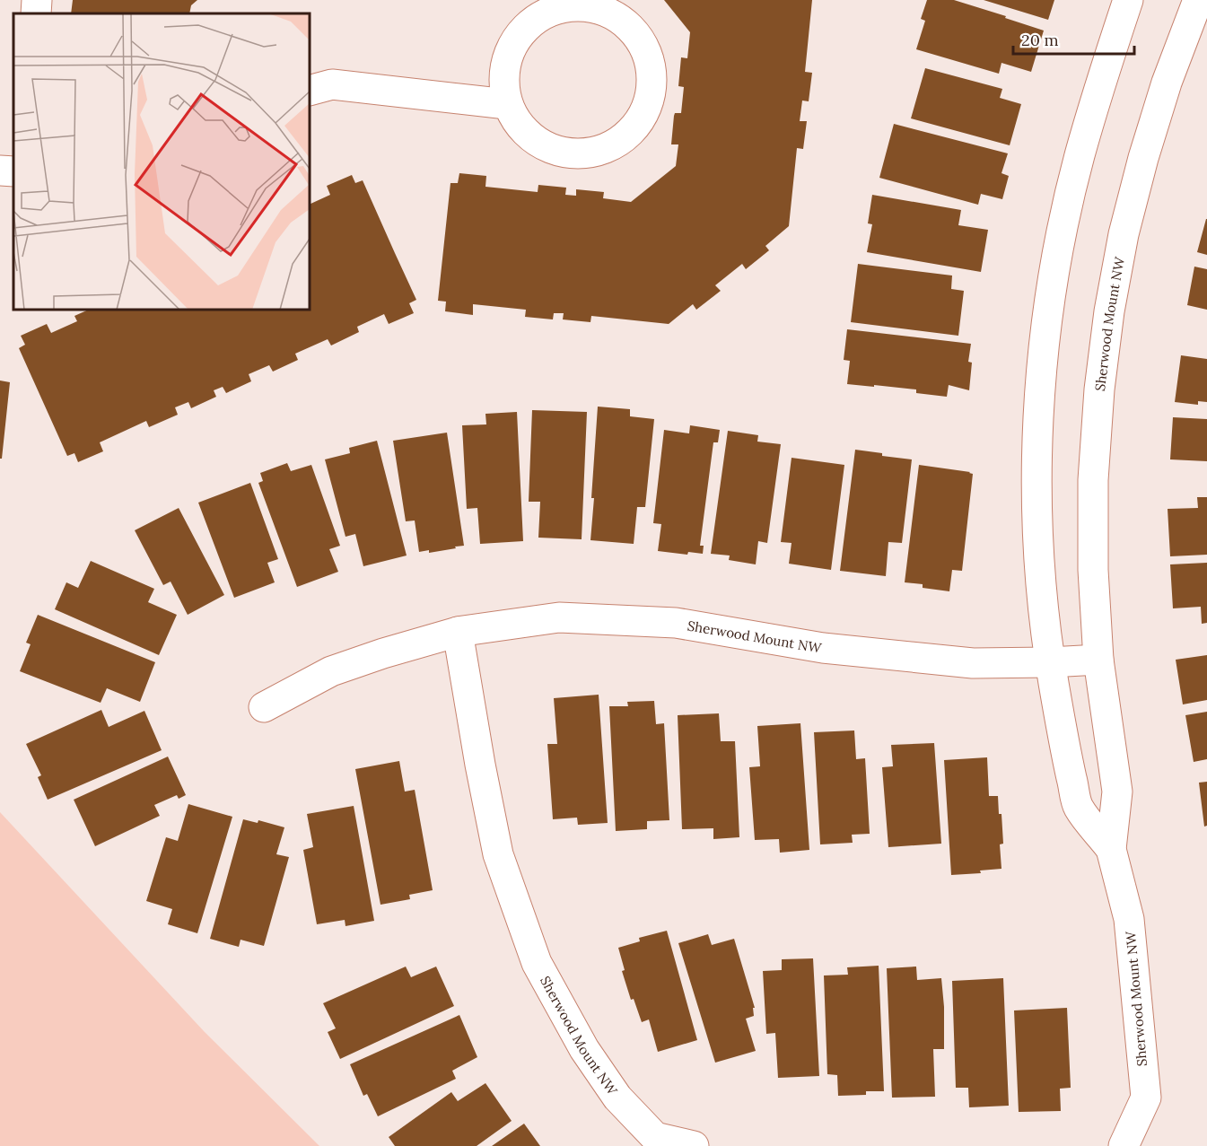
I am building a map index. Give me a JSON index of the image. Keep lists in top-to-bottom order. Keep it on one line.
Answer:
{"streets":{"street":["Sherwood Mount NW"]},"scale_bar":"20 m"}
